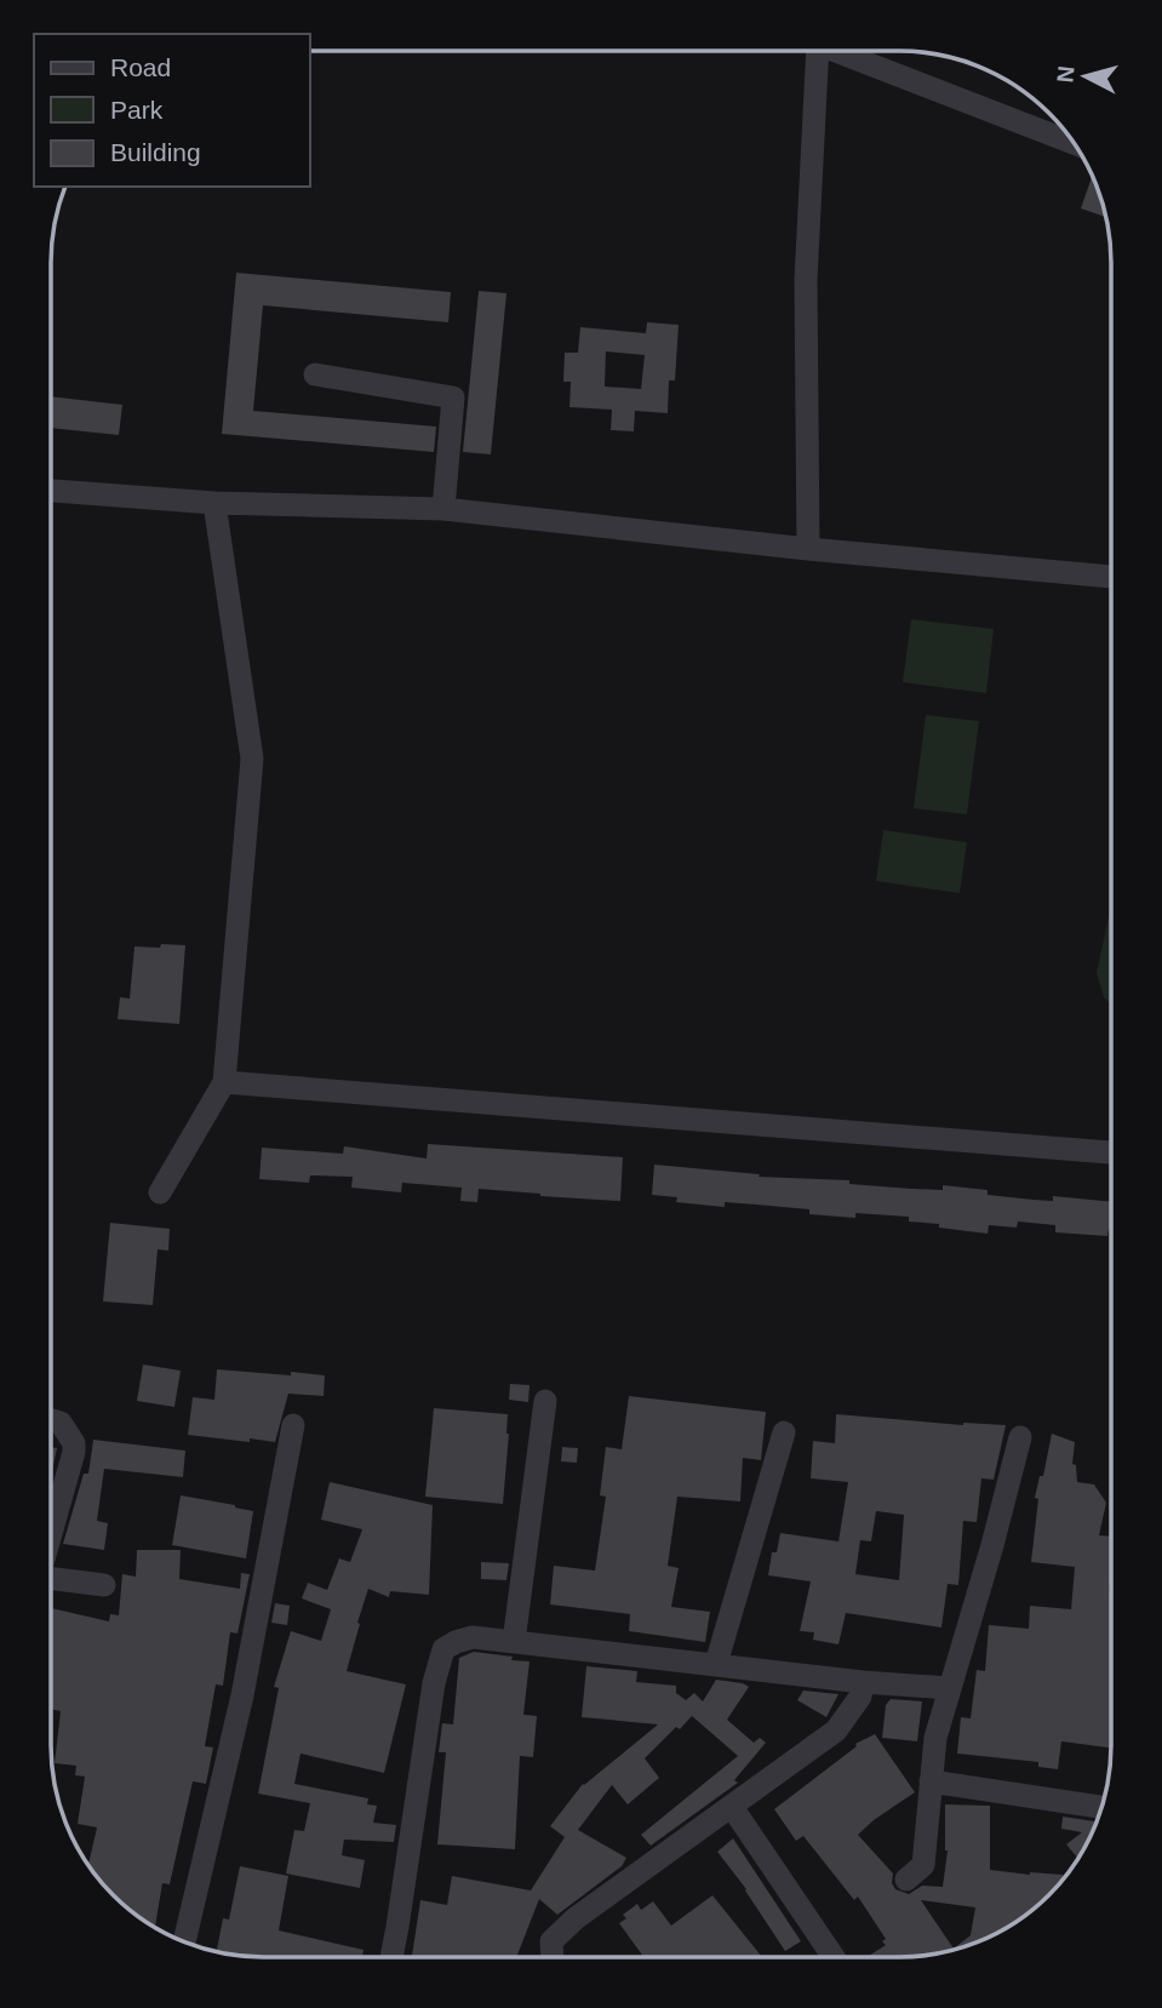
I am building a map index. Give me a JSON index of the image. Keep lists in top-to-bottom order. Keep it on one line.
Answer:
{"legend":["Road","Park","Building"],"north":"left"}
